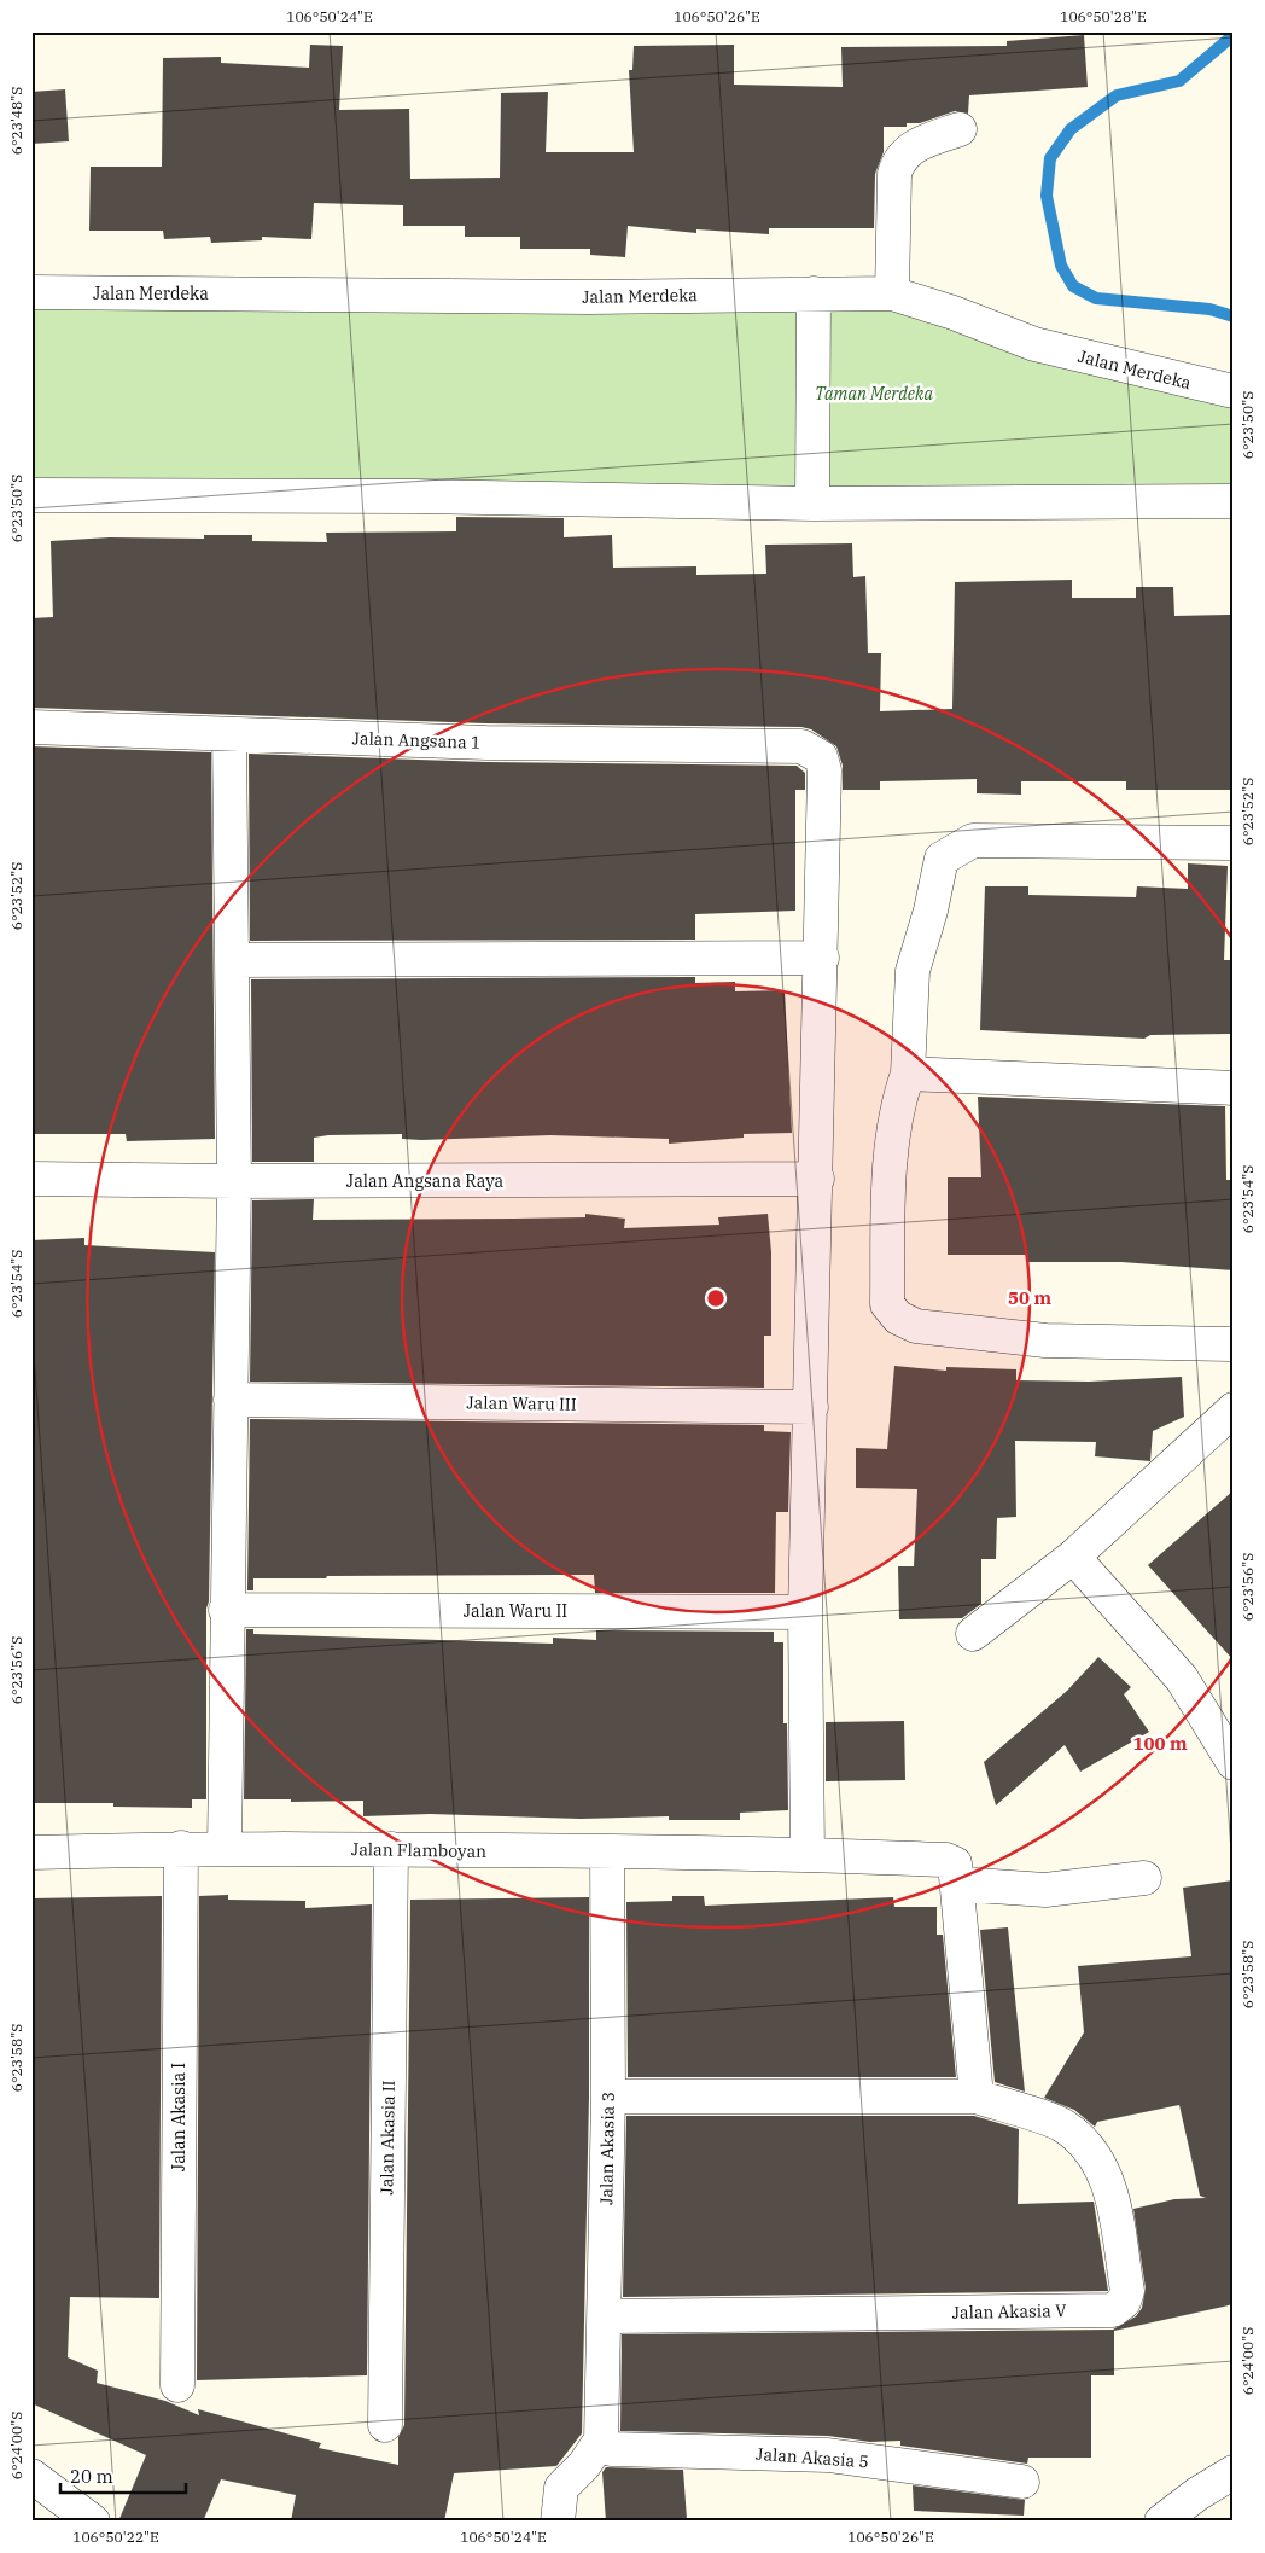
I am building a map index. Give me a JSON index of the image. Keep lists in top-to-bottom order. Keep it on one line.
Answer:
{"streets":{"street":["Jalan Merdeka","Jalan Angsana 1","Jalan Angsana Raya","Jalan Waru III","Jalan Waru II","Jalan Flamboyan","Jalan Akasia I","Jalan Akasia II","Jalan Akasia 3","Jalan Akasia V","Jalan Akasia 5"]},"crossings":[["Jalan Flamboyan","Jalan Akasia I"],["Jalan Flamboyan","Jalan Akasia II"],["Jalan Flamboyan","Jalan Akasia 3"],["Jalan Akasia 3","Jalan Akasia V"],["Jalan Akasia 3","Jalan Akasia 5"]],"parks":["Taman Merdeka"],"scale_bar":"20 m","coordinates":["106°50'24\"E","106°50'26\"E","106°50'28\"E","6°23'48\"S","6°23'50\"S","6°23'52\"S","6°23'54\"S","6°23'56\"S","6°23'58\"S","6°24'00\"S","106°50'22\"E"],"rings":["50 m","100 m"]}
